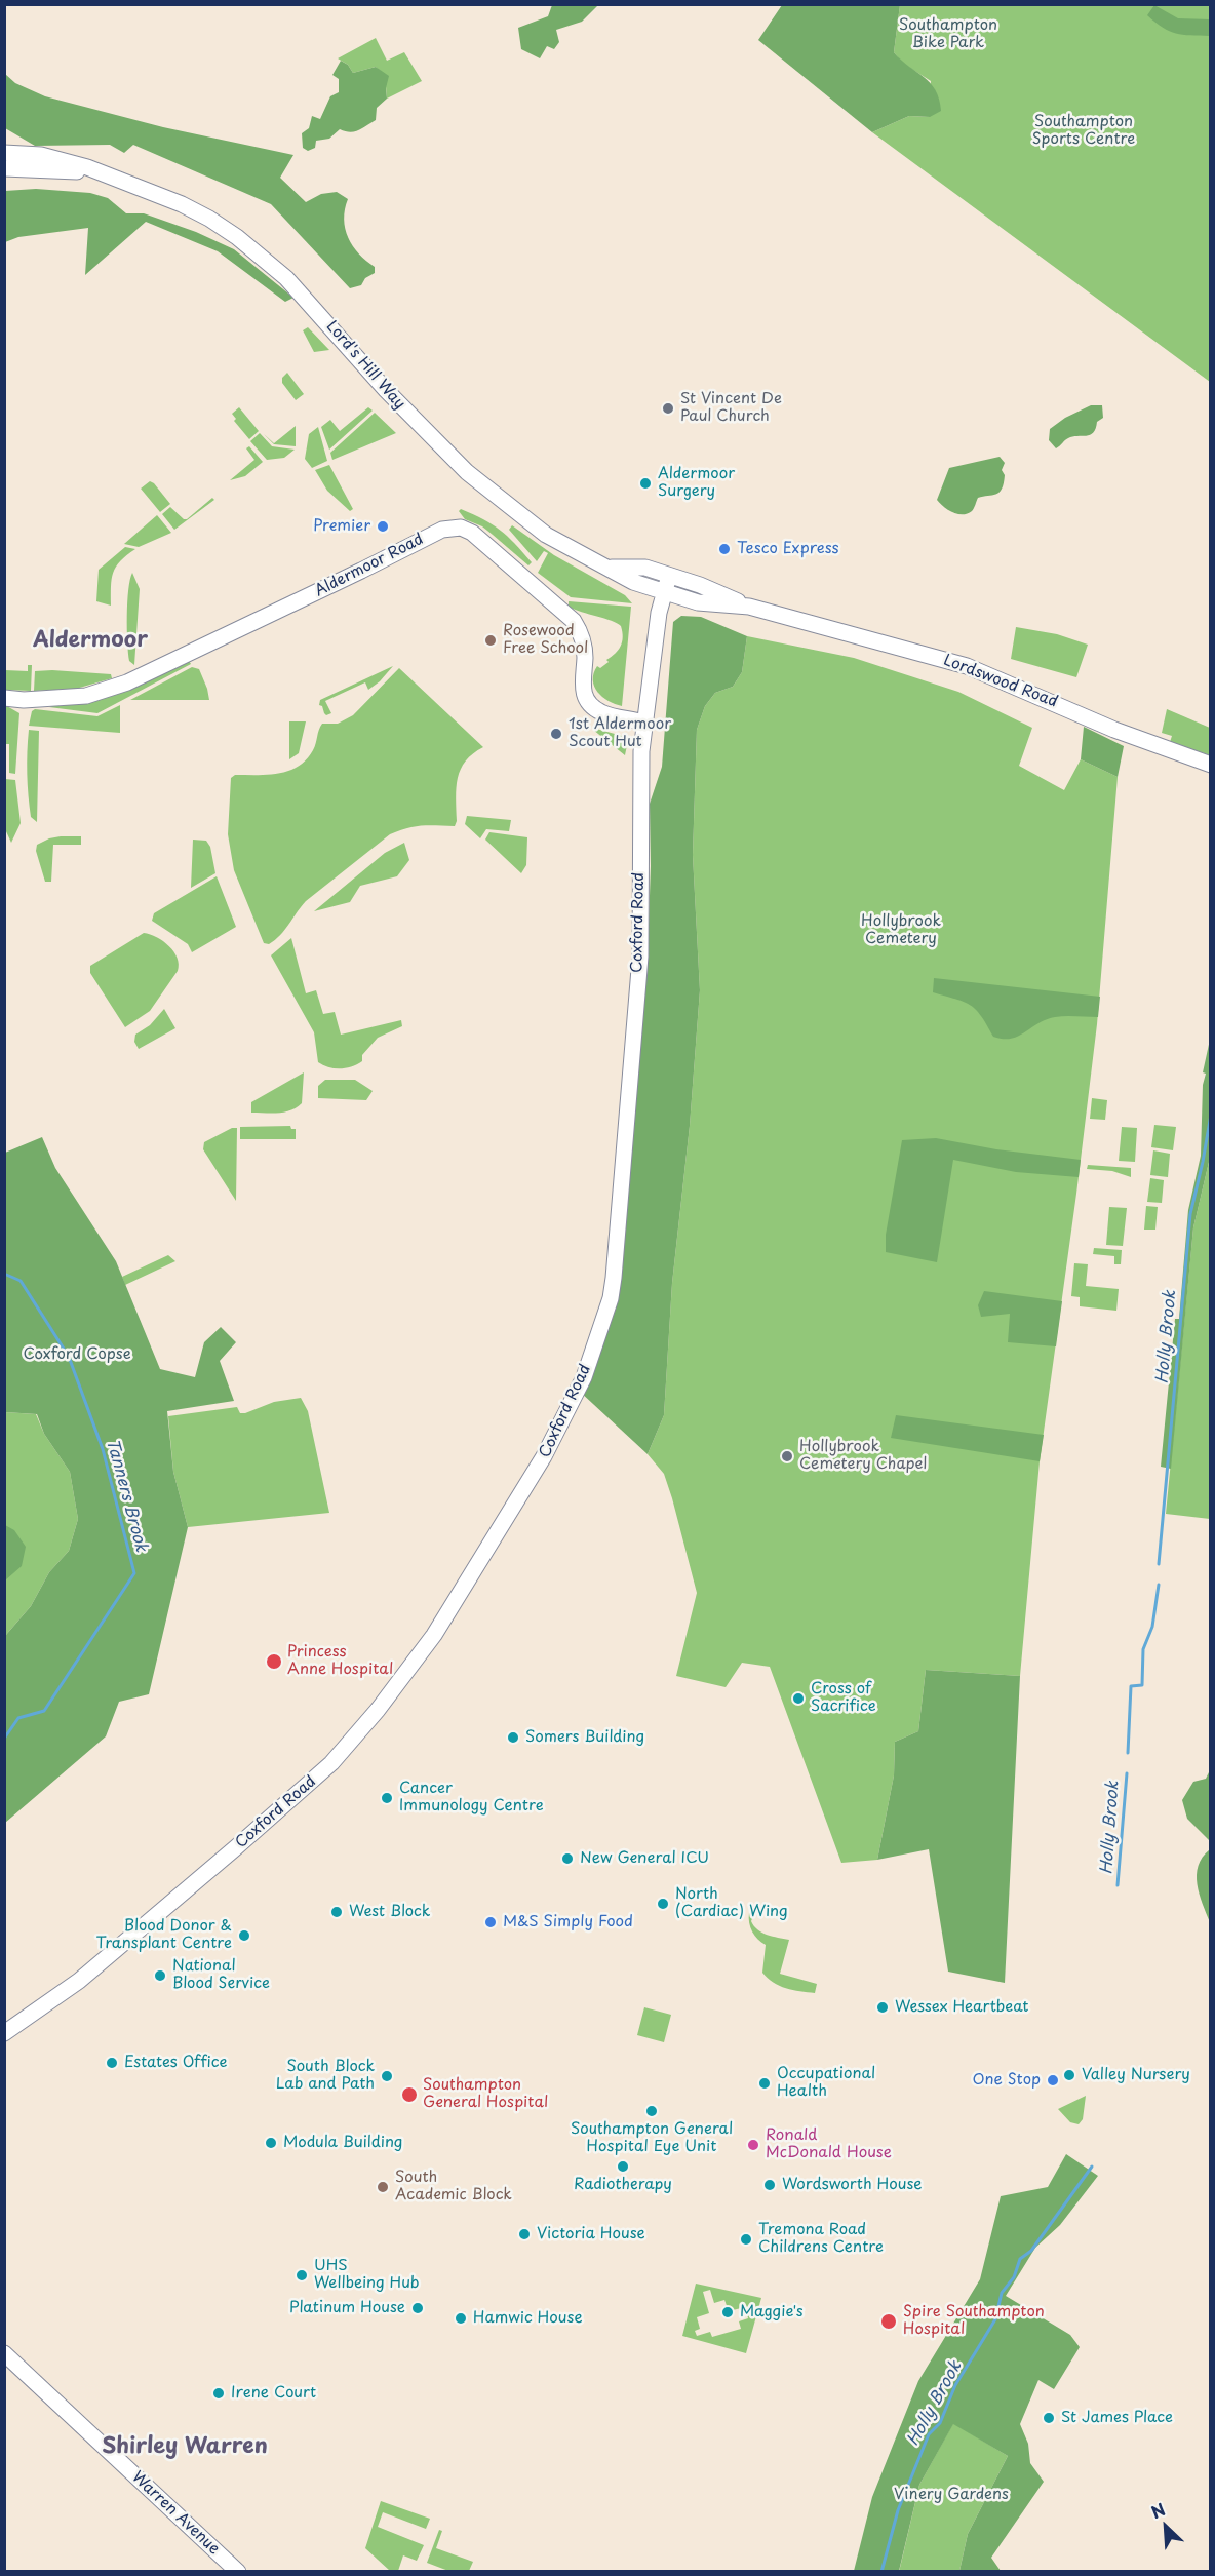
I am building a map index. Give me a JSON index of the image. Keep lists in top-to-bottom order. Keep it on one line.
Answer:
{"streets":{"street":["Lord's Hill Way","Aldermoor Road","Lordswood Road","Coxford Road","Warren Avenue"]},"crossings":[["Lord's Hill Way","Lordswood Road"],["Lord's Hill Way","Coxford Road"],["Aldermoor Road","Coxford Road"],["Lordswood Road","Coxford Road"]],"districts":["Aldermoor","Shirley Warren"],"water":["Holly Brook","Tanners Brook"],"parks":["Southampton Bike Park","Southampton Sports Centre","Hollybrook Cemetery","Coxford Copse","Vinery Gardens"],"places":["St Vincent De Paul Church","Aldermoor Surgery","Premier","Tesco Express","Rosewood Free School","1st Aldermoor Scout Hut","Hollybrook Cemetery Chapel","Princess Anne Hospital","Cross of Sacrifice","Somers Building","Cancer Immunology Centre","New General ICU","North (Cardiac) Wing","West Block","M&S Simply Food","Blood Donor & Transplant Centre","National Blood Service","Wessex Heartbeat","Estates Office","Valley Nursery","South Block Lab and Path","One Stop","Occupational Health","Southampton General Hospital","Southampton General Hospital Eye Unit","Modula Building","Ronald McDonald House","Radiotherapy","Wordsworth House","South Academic Block","Victoria House","Tremona Road Childrens Centre","UHS Wellbeing Hub","Platinum House","Maggie's","Hamwic House","Spire Southampton Hospital","Irene Court","St James Place"],"north":"top left"}
